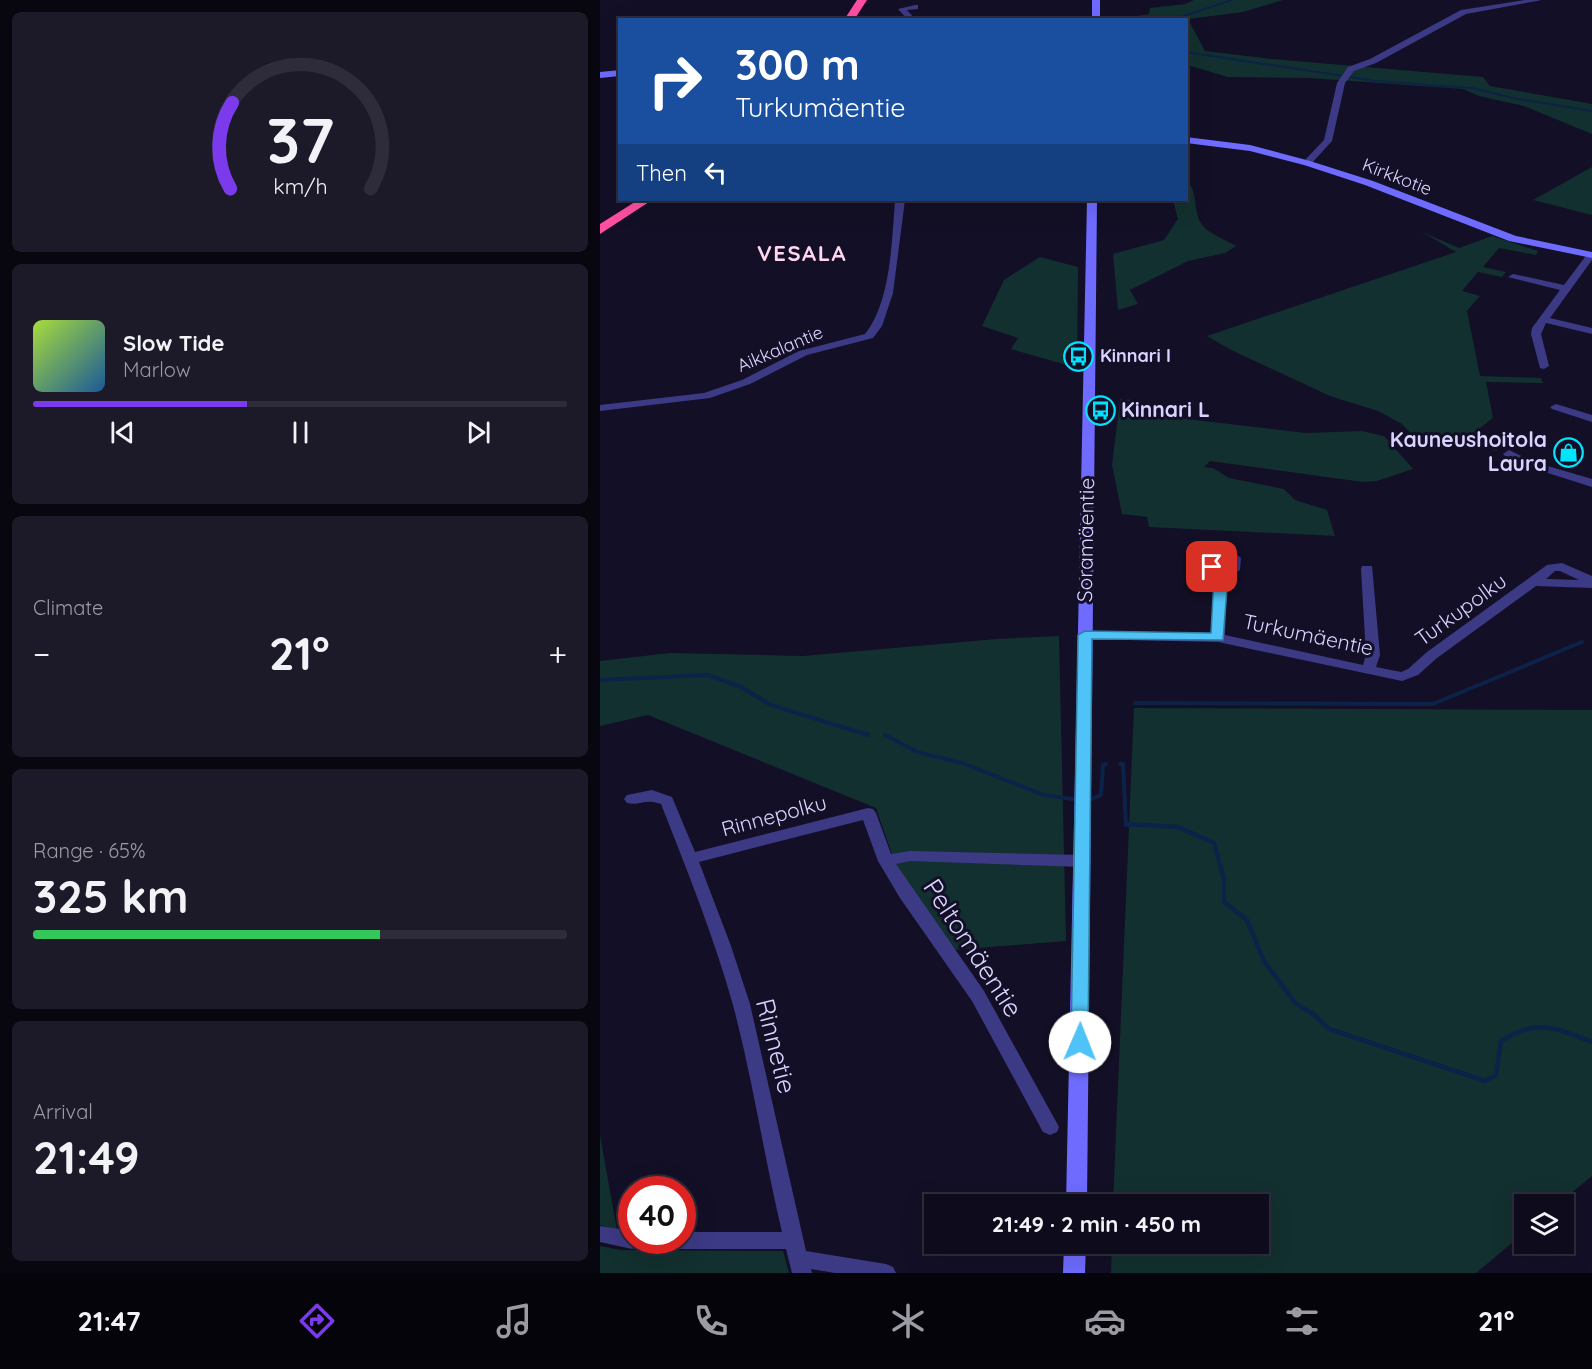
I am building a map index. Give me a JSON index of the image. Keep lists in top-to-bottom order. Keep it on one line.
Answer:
{"streets":{"street":["Kirkkotie","Aikkalantie","Soramäentie","Turkupolku","Turkumäentie","Rinnepolku","Peltomäentie","Rinnetie"]},"crossings":[["Soramäentie","Turkumäentie"],["Soramäentie","Peltomäentie"],["Turkupolku","Turkumäentie"],["Rinnepolku","Peltomäentie"],["Rinnepolku","Rinnetie"]],"districts":["VESALA"],"places":{"bus stop":["Kinnari I","Kinnari L"],"shop":["Kauneushoitola Laura"]},"page":{"turn":["300 m","Turkumäentie"],"then":"Then","song":["Slow Tide","Marlow"],"tile":["Climate",["Range · 65%","325 km"],["Arrival","21:49"]],"heat":["−","21°","+"],"limit":"40","trip":"21:49 · 2 min · 450 m","tabs":["21:47","21°"],"gauge":["37","km/h"]}}
